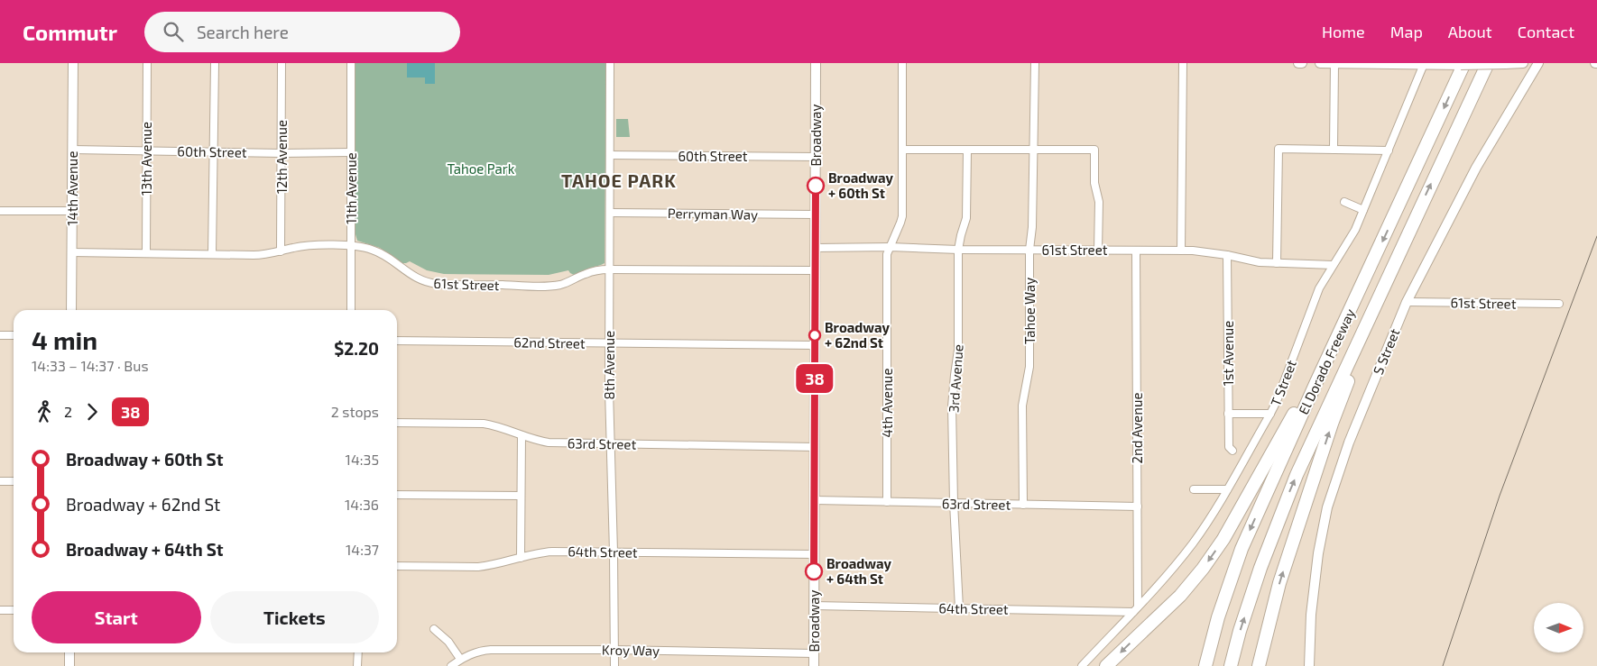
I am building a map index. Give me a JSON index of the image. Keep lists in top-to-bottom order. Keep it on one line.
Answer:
{"streets":{"highway":["El Dorado Freeway"],"street":["Broadway","60th Street","12th Avenue","13th Avenue","14th Avenue","11th Avenue","Perryman Way","61st Street","Tahoe Way","62nd Street","S Street","1st Avenue","8th Avenue","3rd Avenue","T Street","4th Avenue","2nd Avenue","63rd Street","64th Street","Kroy Way"]},"crossings":[["Broadway","60th Street"],["Broadway","Perryman Way"],["Broadway","61st Street"],["Broadway","62nd Street"],["Broadway","63rd Street"],["Broadway","64th Street"],["Broadway","Kroy Way"],["60th Street","12th Avenue"],["60th Street","13th Avenue"],["60th Street","14th Avenue"],["60th Street","11th Avenue"],["60th Street","8th Avenue"],["12th Avenue","61st Street"],["13th Avenue","61st Street"],["14th Avenue","61st Street"],["11th Avenue","61st Street"],["Perryman Way","8th Avenue"],["61st Street","Tahoe Way"],["61st Street","S Street"],["61st Street","1st Avenue"],["61st Street","8th Avenue"],["61st Street","3rd Avenue"],["61st Street","T Street"],["61st Street","4th Avenue"],["61st Street","2nd Avenue"],["Tahoe Way","63rd Street"],["62nd Street","8th Avenue"],["8th Avenue","63rd Street"],["8th Avenue","64th Street"],["8th Avenue","Kroy Way"],["3rd Avenue","63rd Street"],["3rd Avenue","64th Street"],["T Street","2nd Avenue"],["T Street","64th Street"],["4th Avenue","63rd Street"],["2nd Avenue","63rd Street"],["2nd Avenue","64th Street"]],"districts":["TAHOE PARK"],"parks":["Tahoe Park"],"places":["Broadway + 60th St","Broadway + 62nd St","Broadway + 64th St"],"lines":["bus line 38"],"north":"right","page":{"header":"Commutr","search":"Search here","nav":["Home","Map","About","Contact"],"on_map":"38","heading":["4 min","14:33 – 14:37 · Bus","$2.20"],"legs":["2","38","2 stops"],"list":[{"name":"Broadway + 60th St","value":"14:35"},{"name":"Broadway + 62nd St","value":"14:36"},{"name":"Broadway + 64th St","value":"14:37"}],"buttons":["Start","Tickets"]}}
